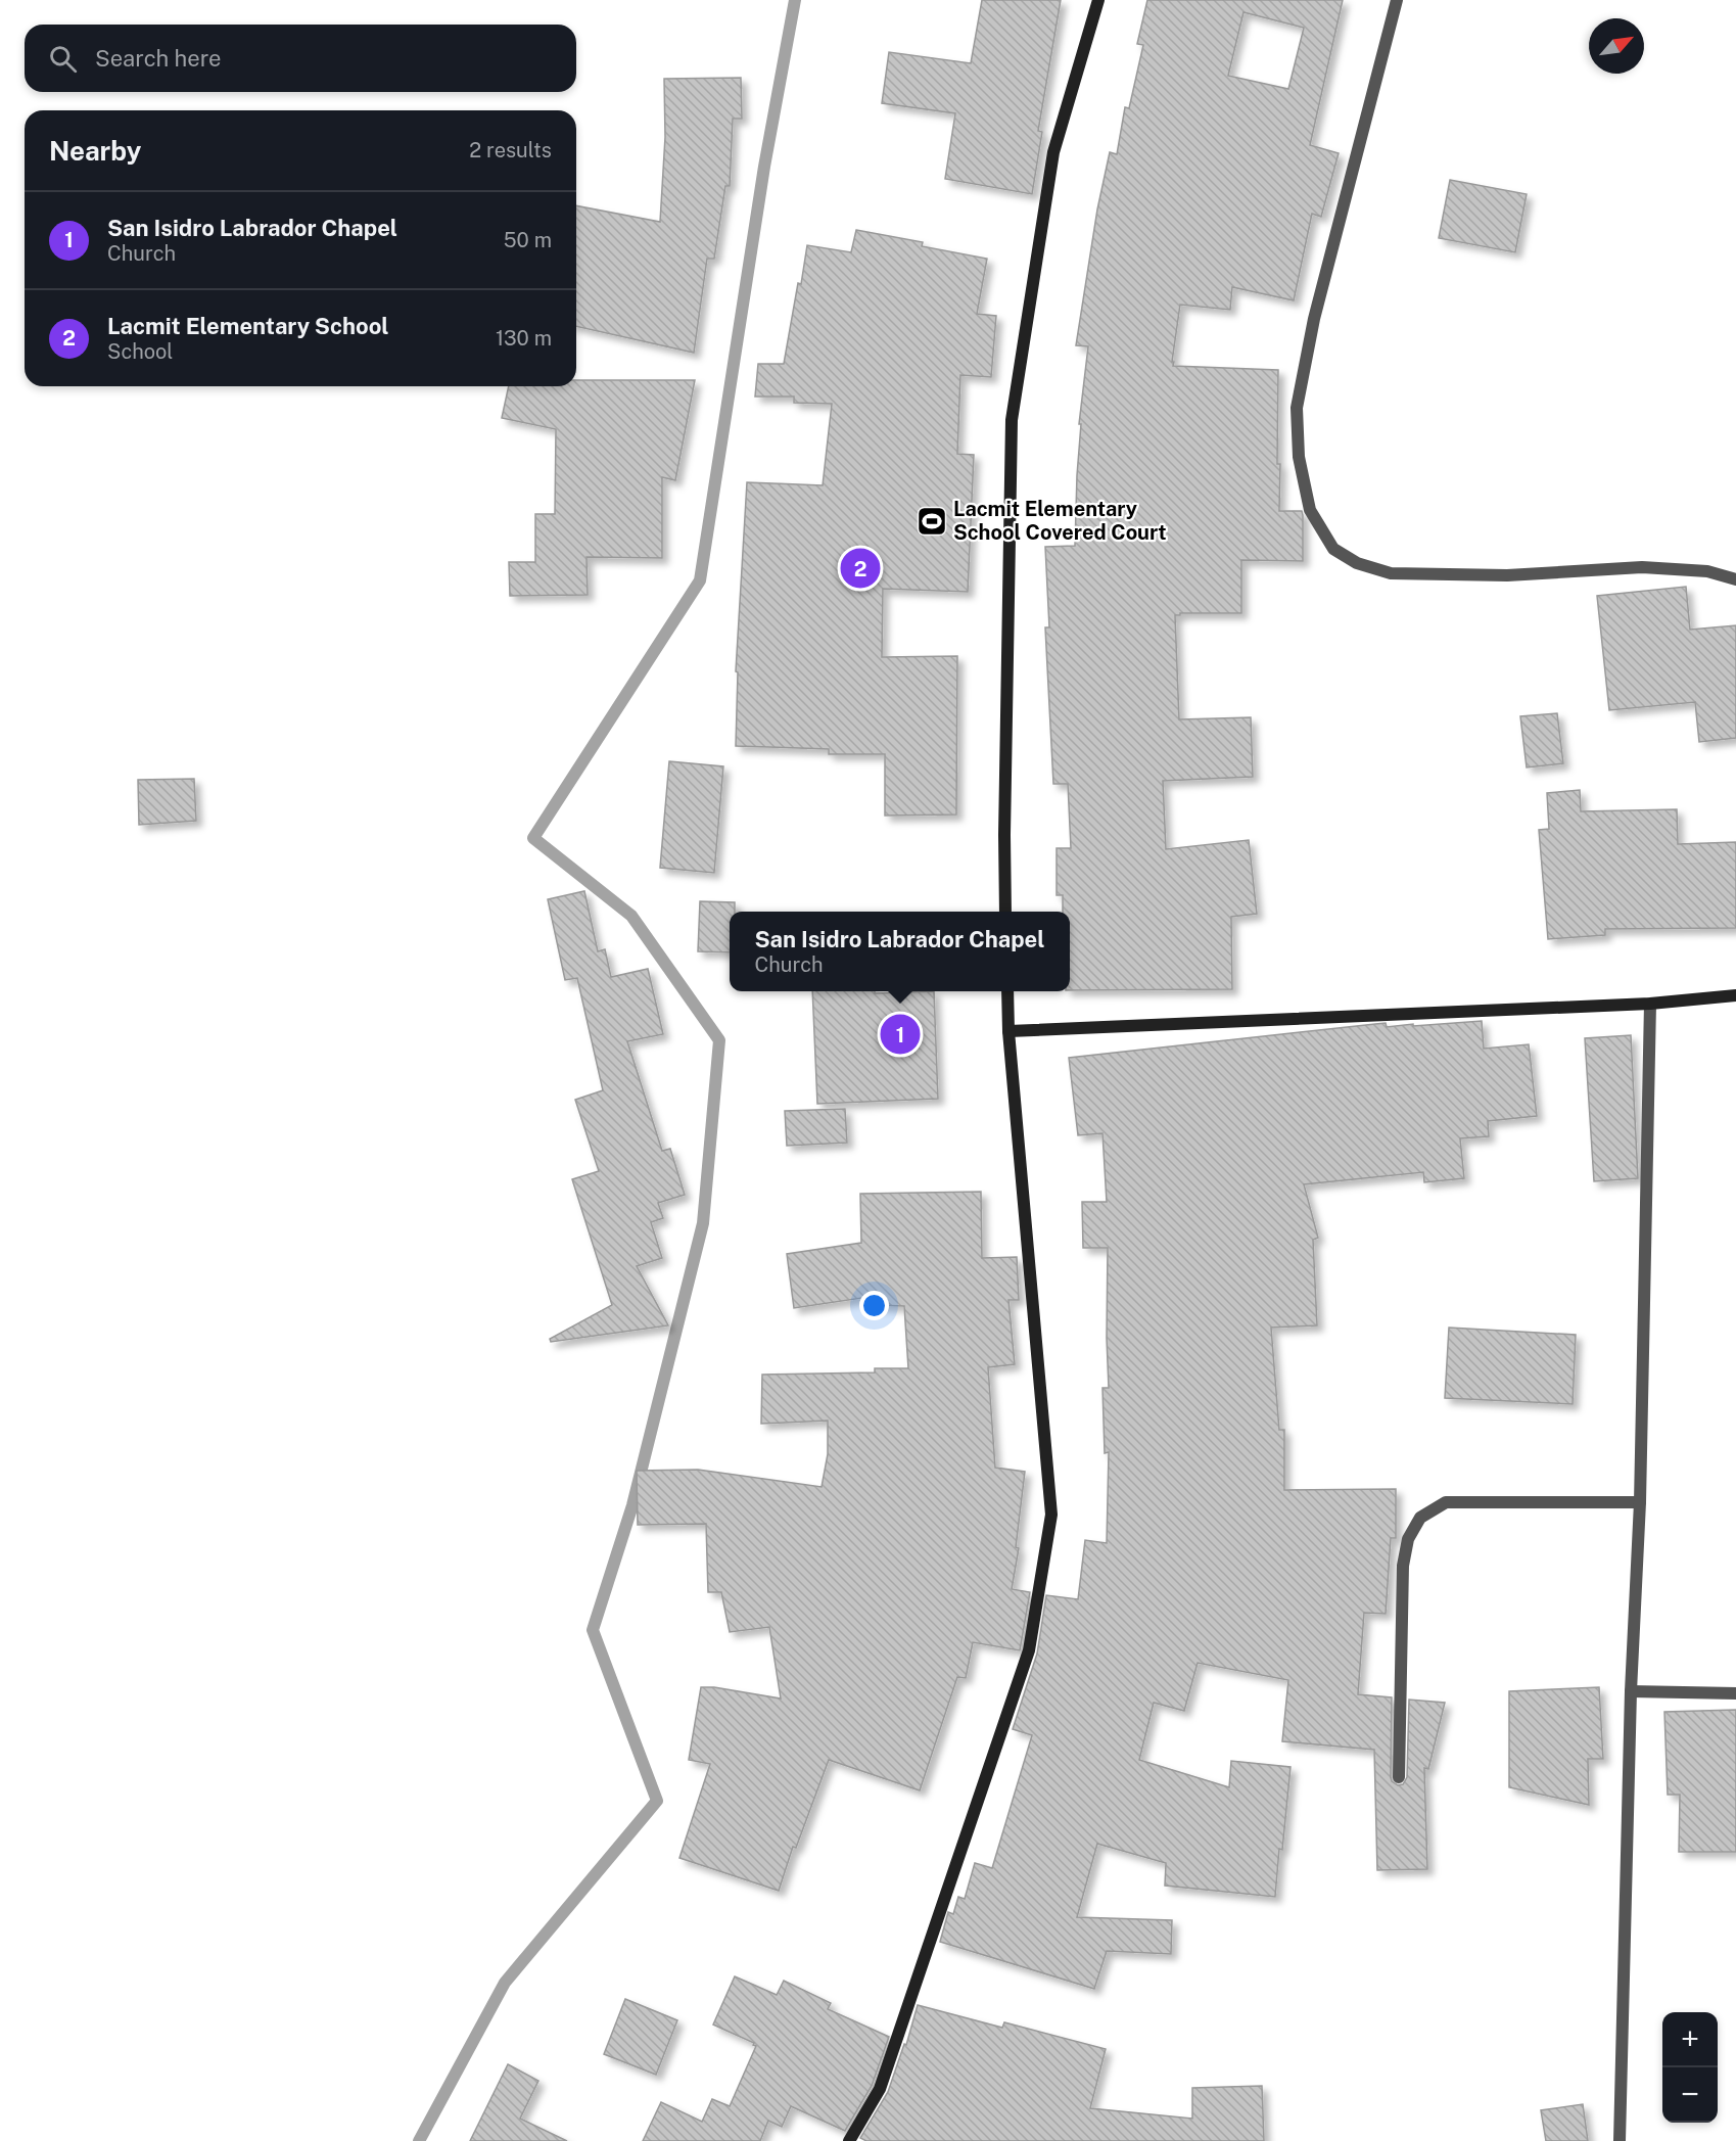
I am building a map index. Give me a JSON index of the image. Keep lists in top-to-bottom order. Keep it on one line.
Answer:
{"places":{"sports":["Lacmit Elementary School Covered Court"]},"north":"top right","page":{"search":"Search here","heading":["Nearby","2 results"],"list":[{"mark":"1","name":"San Isidro Labrador Chapel","note":"Church","value":"50 m"},{"mark":"2","name":"Lacmit Elementary School","note":"School","value":"130 m"}],"pins":["2","1"],"popup":["San Isidro Labrador Chapel","Church"],"map_buttons":["+","−"]}}
